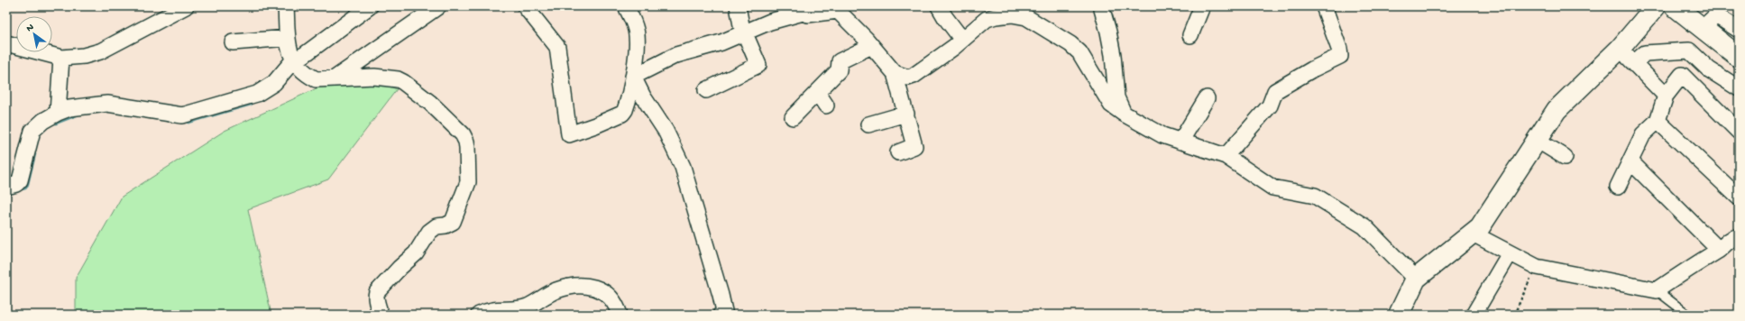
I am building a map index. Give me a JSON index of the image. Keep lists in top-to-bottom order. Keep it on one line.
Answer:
{"north":"top left"}
